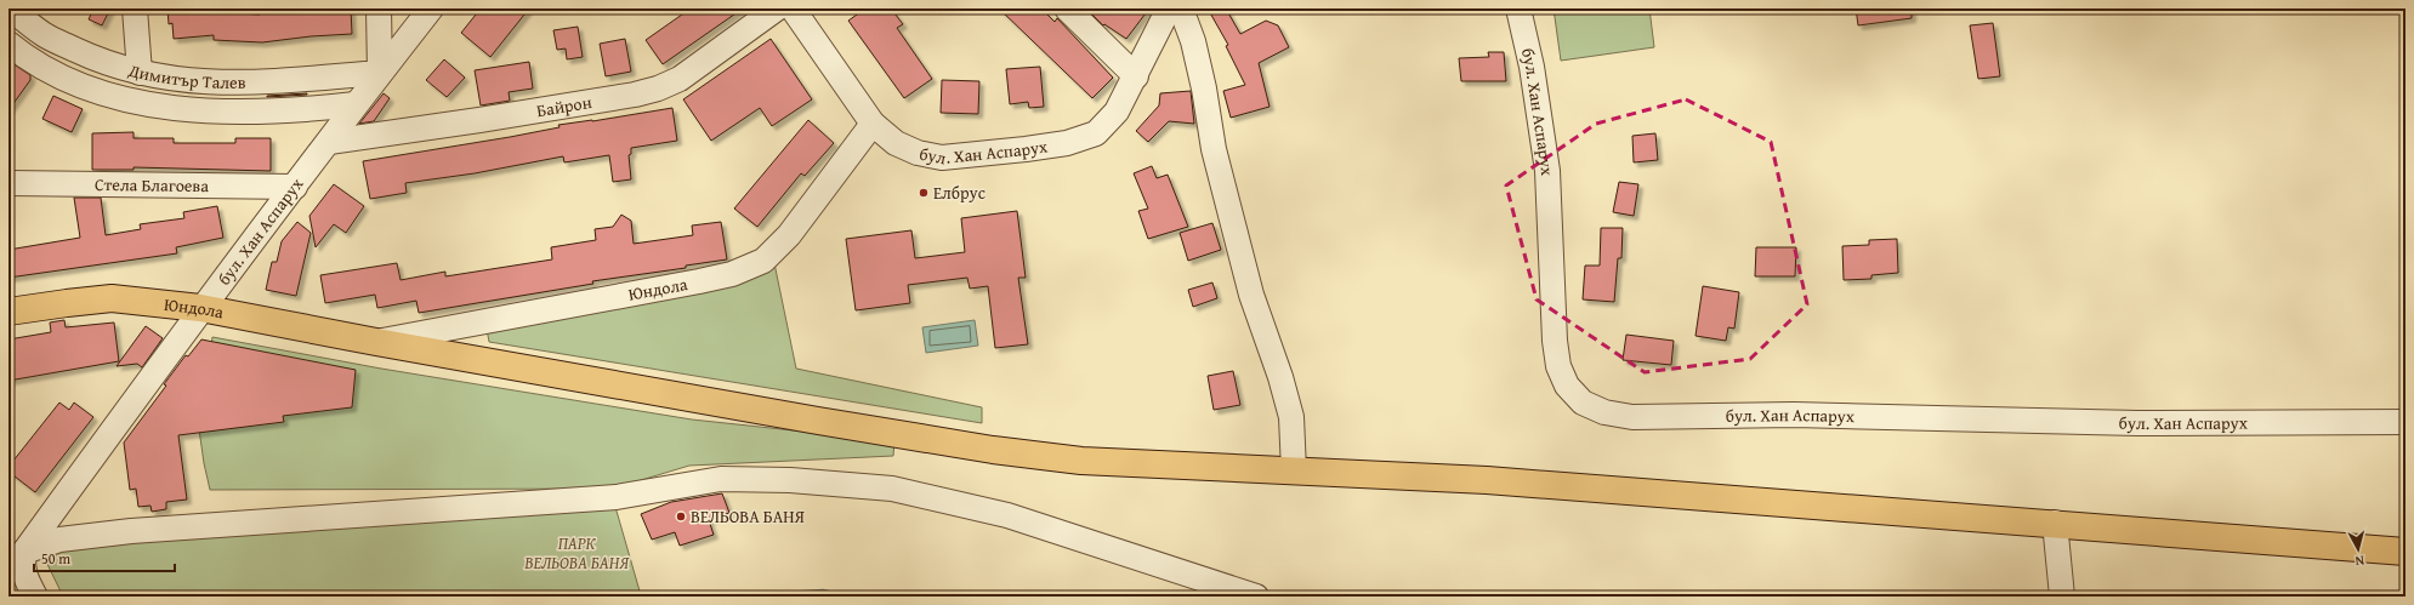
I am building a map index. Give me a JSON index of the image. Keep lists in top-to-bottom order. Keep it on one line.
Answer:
{"streets":{"main road":["Юндола"],"street":["Димитър Талев","Байрон","бул. Хан Аспарух","Стела Благоева"]},"crossings":[["Димитър Талев","бул. Хан Аспарух"],["Байрон","бул. Хан Аспарух"],["бул. Хан Аспарух","Стела Благоева"],["бул. Хан Аспарух","Юндола"]],"parks":["ПАРК ВЕЛЬОВА БАНЯ"],"places":["Елбрус","ВЕЛЬОВА БАНЯ"],"scale_bar":"50 m","north":"bottom"}
